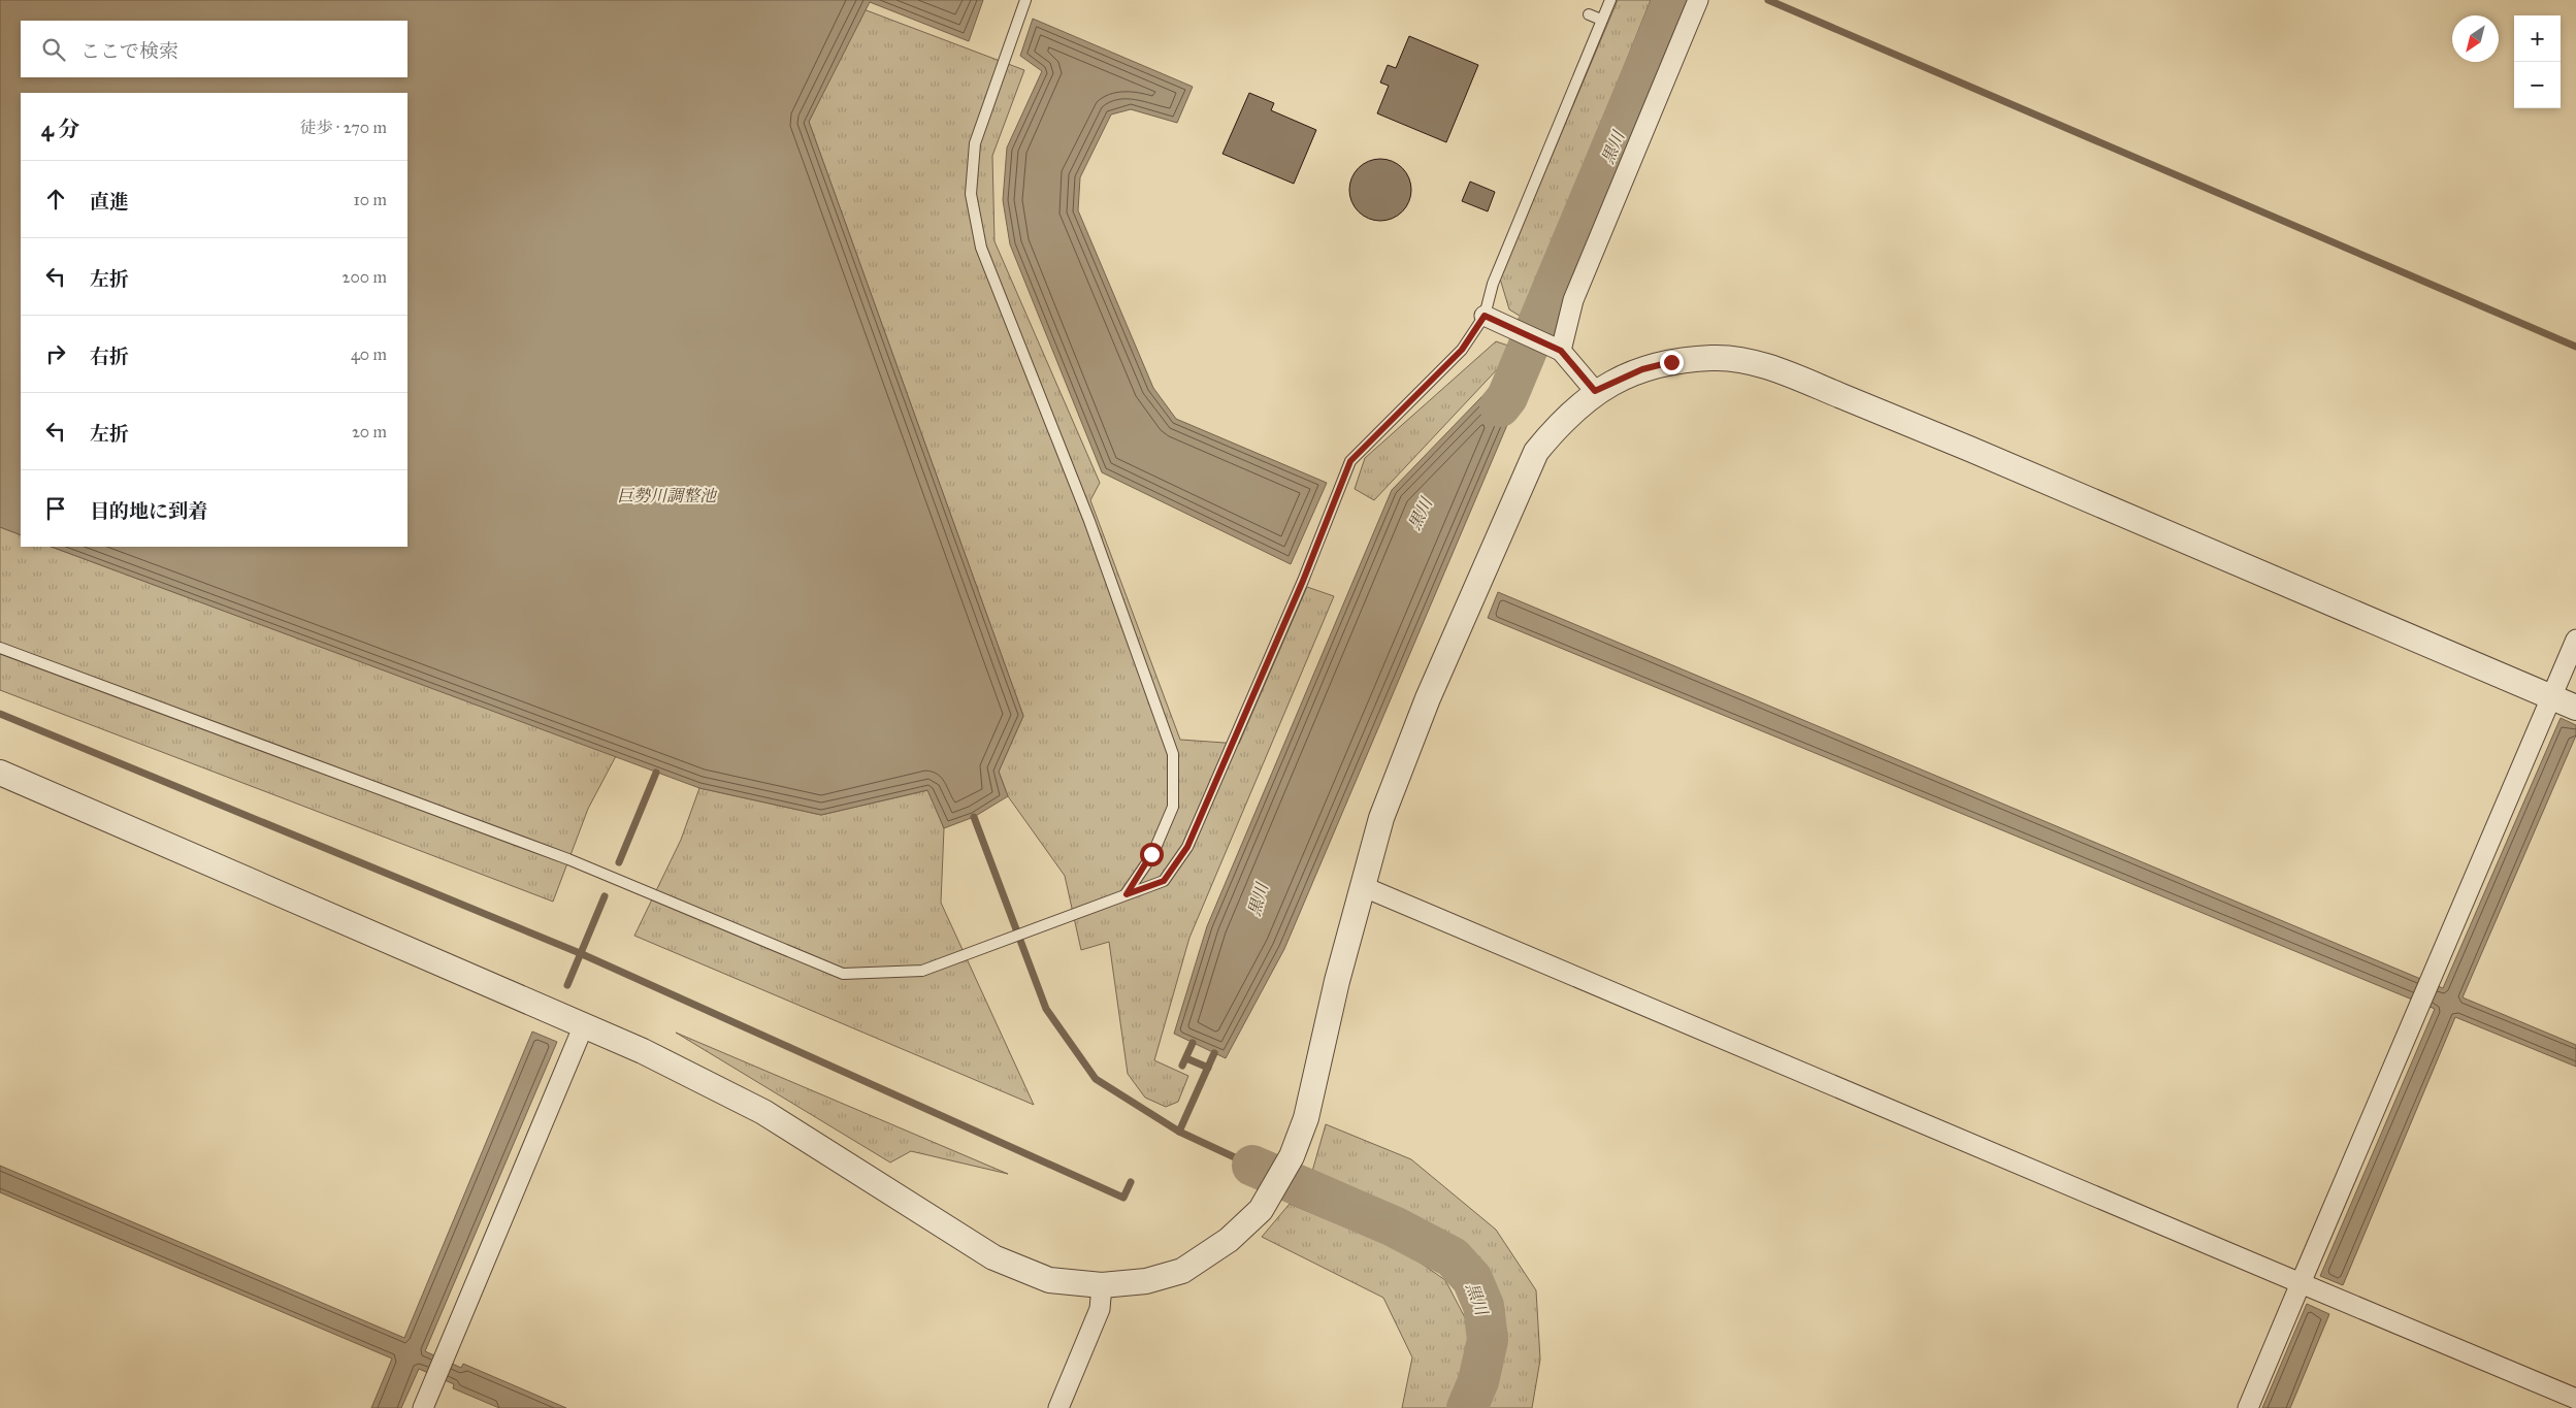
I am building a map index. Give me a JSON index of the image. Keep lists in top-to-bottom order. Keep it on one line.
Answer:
{"water":["黒川","巨勢川調整池"],"north":"bottom left","page":{"map_buttons":["+","−"],"search":"ここで検索","heading":["4 分","徒歩 · 270 m"],"list":[["直進","10 m"],["左折","200 m"],["右折","40 m"],["左折","20 m"],"目的地に到着"]}}
